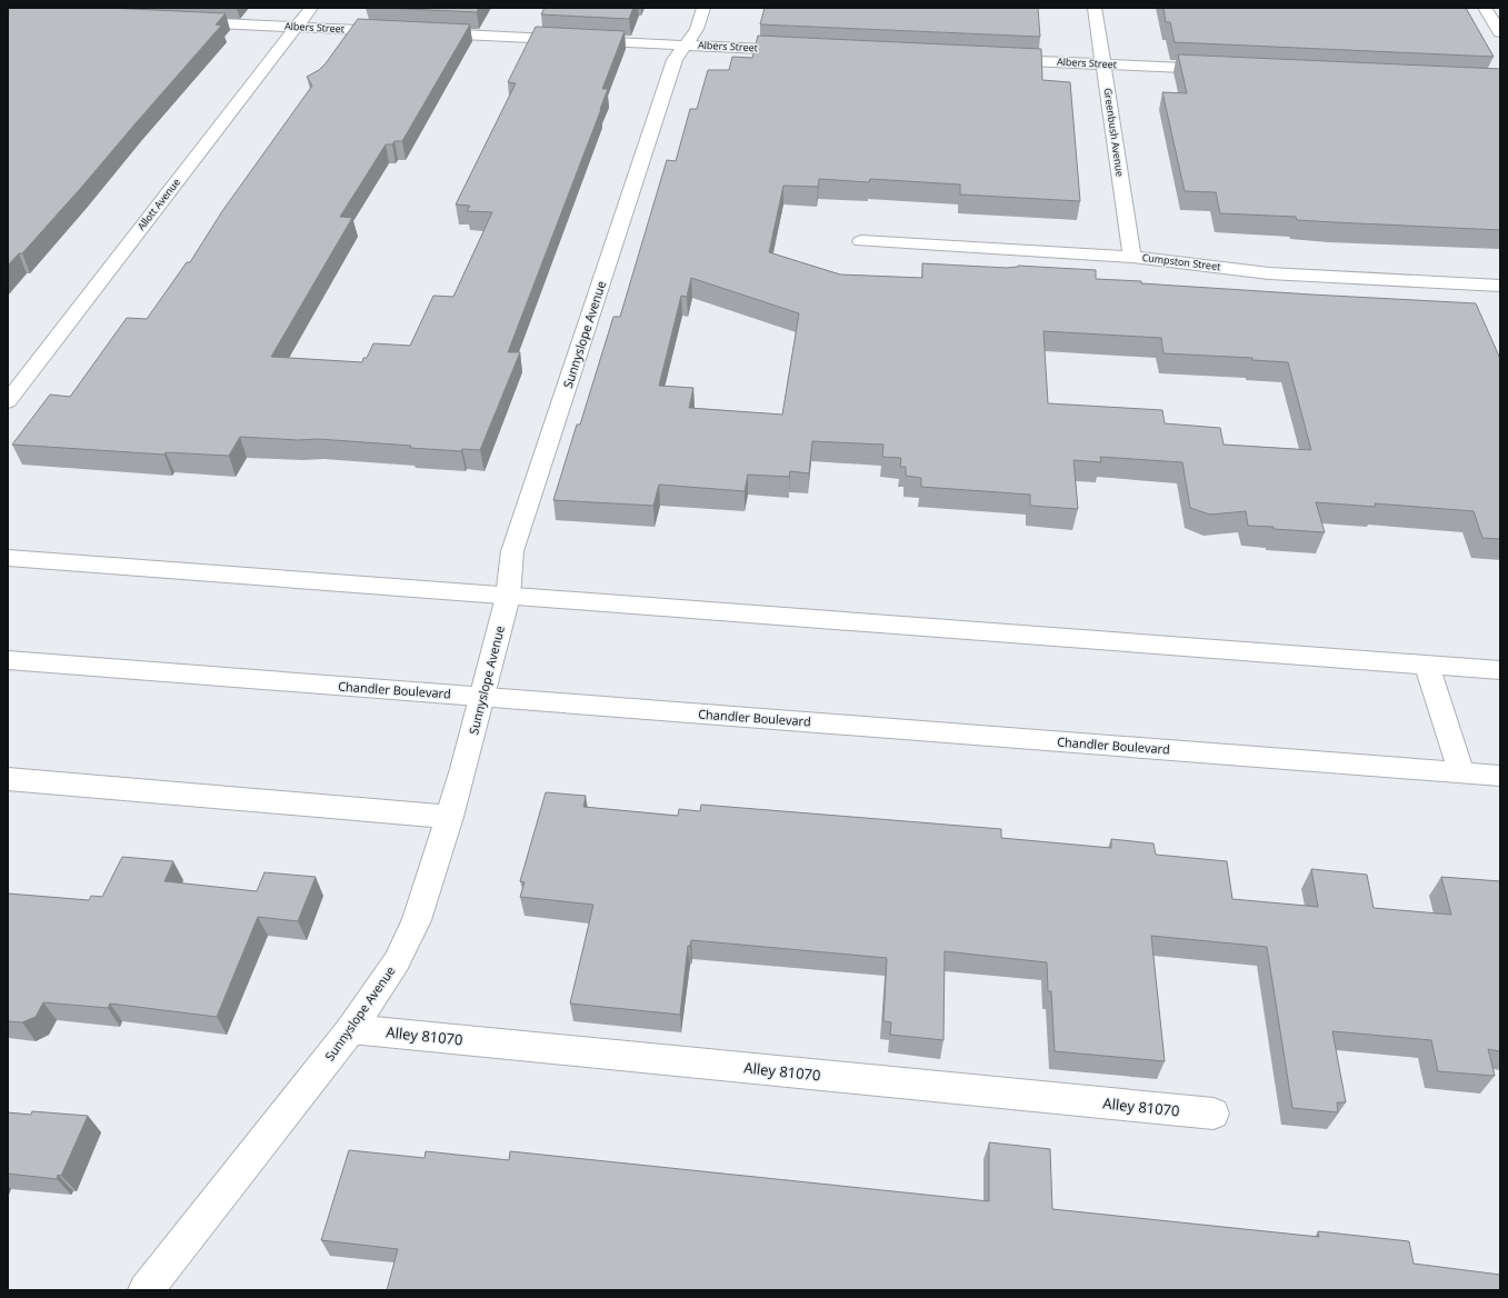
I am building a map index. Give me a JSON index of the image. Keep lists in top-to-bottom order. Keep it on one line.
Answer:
{"streets":{"street":["Albers Street","Greenbush Avenue","Allott Avenue","Cumpston Street","Sunnyslope Avenue","Chandler Boulevard","Alley 81070"]},"crossings":[["Albers Street","Greenbush Avenue"],["Albers Street","Allott Avenue"],["Albers Street","Sunnyslope Avenue"],["Greenbush Avenue","Cumpston Street"],["Sunnyslope Avenue","Chandler Boulevard"],["Sunnyslope Avenue","Alley 81070"]]}
